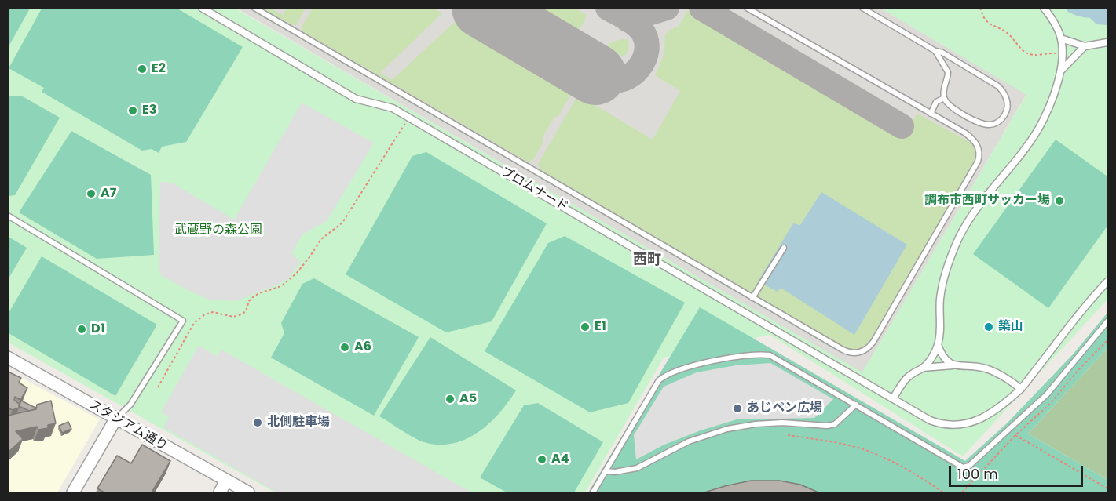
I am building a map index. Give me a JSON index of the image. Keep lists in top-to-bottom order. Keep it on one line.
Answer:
{"streets":{"street":["プロムナード","スタジアム通り"]},"districts":["西町"],"parks":["武蔵野の森公園"],"places":["E2","E3","A7","調布市西町サッカー場","E1","築山","D1","A6","A5","あじペン広場","北側駐車場","A4"],"scale_bar":"100 m"}
